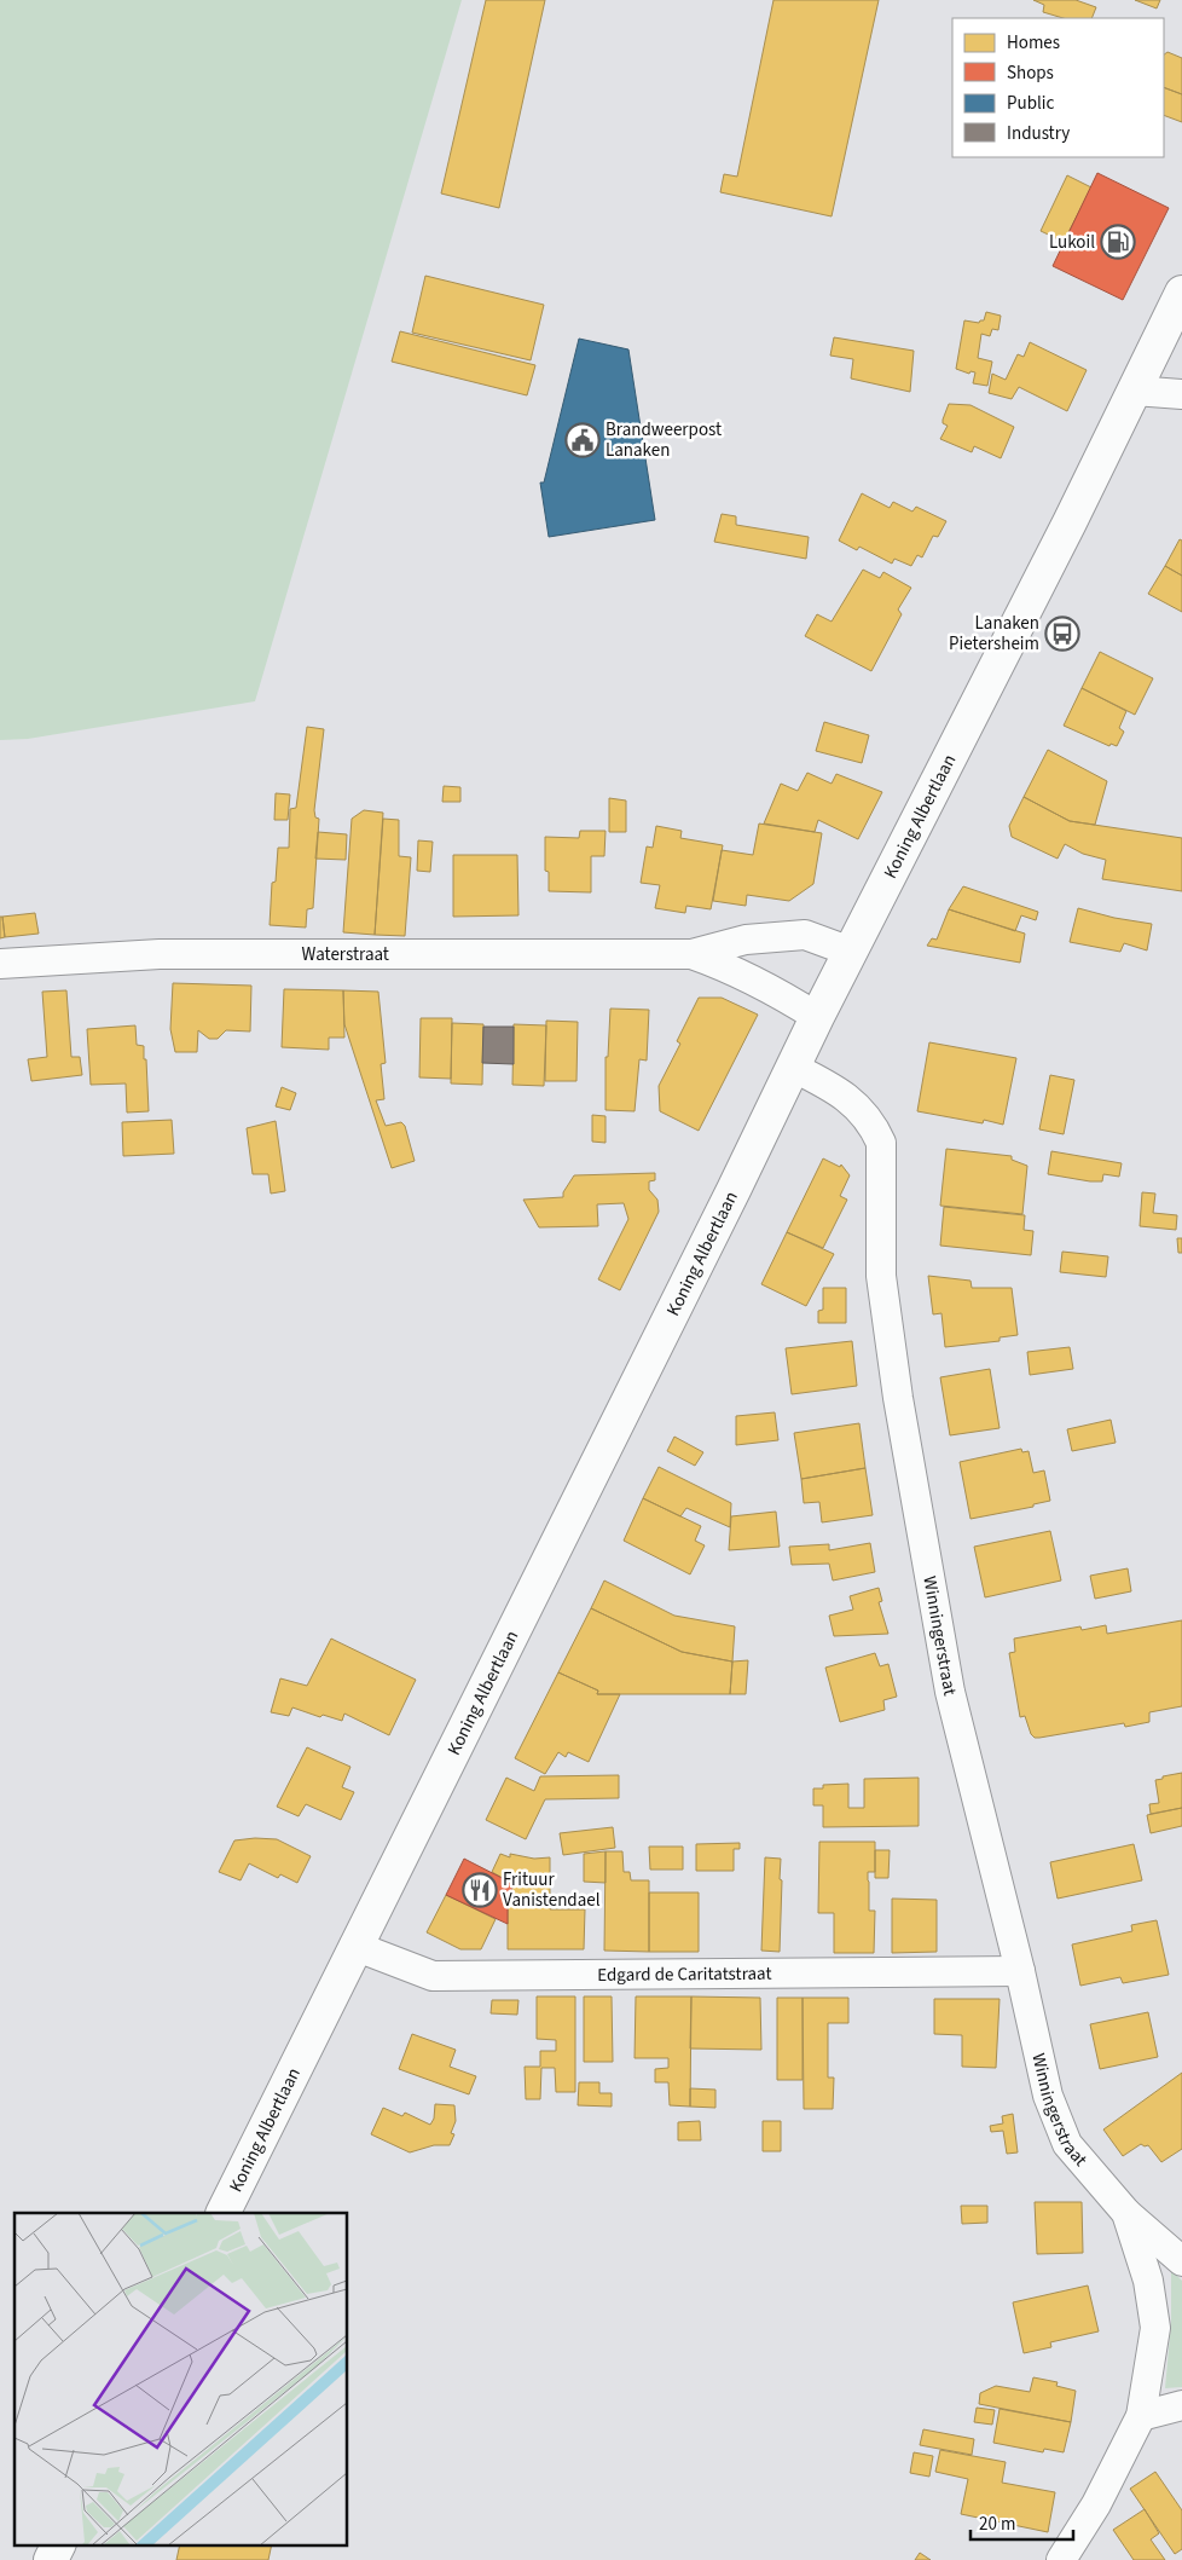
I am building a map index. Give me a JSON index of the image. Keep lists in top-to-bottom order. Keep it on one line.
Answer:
{"streets":{"street":["Koning Albertlaan","Waterstraat","Winningerstraat","Edgard de Caritatstraat"]},"crossings":[["Koning Albertlaan","Waterstraat"],["Koning Albertlaan","Winningerstraat"],["Koning Albertlaan","Edgard de Caritatstraat"],["Winningerstraat","Edgard de Caritatstraat"]],"places":{"fuel station":["Lukoil"],"public building":["Brandweerpost Lanaken"],"bus stop":["Lanaken Pietersheim"],"restaurant":["Frituur Vanistendael"]},"legend":["Homes","Shops","Public","Industry"],"scale_bar":"20 m"}
